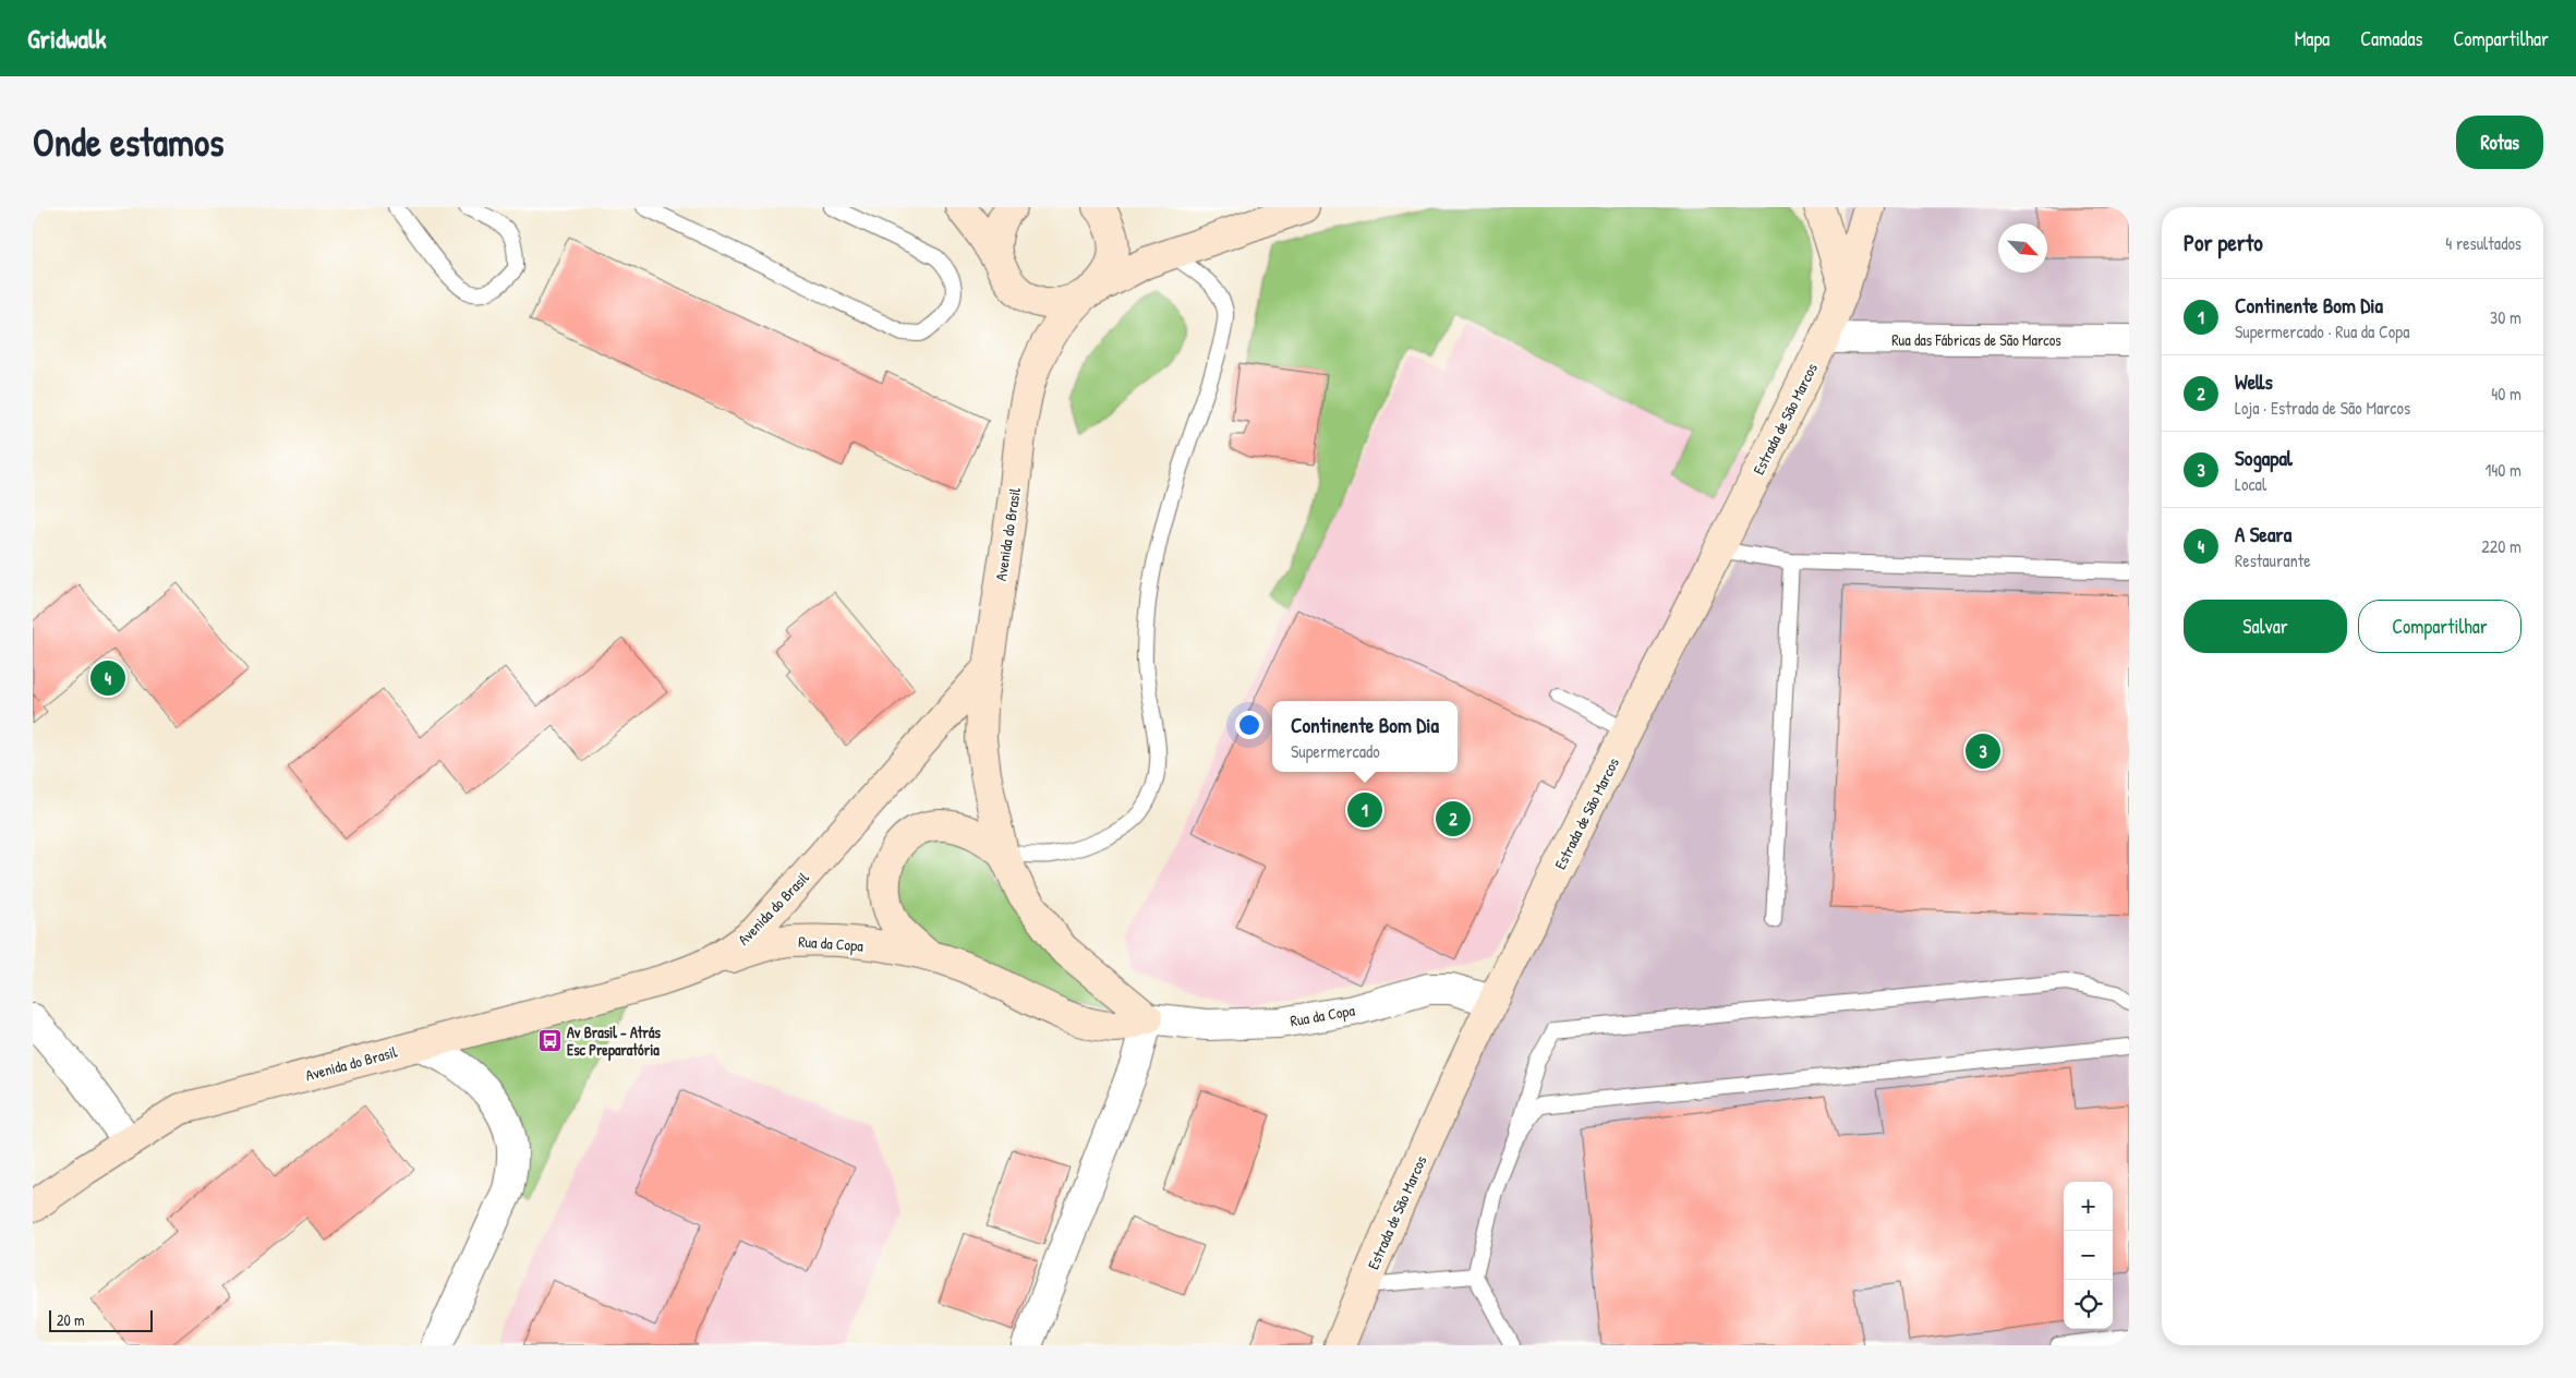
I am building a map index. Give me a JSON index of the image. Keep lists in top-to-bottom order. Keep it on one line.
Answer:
{"streets":{"street":["Rua das Fábricas de São Marcos","Estrada de São Marcos","Avenida do Brasil","Rua da Copa"]},"crossings":[["Rua das Fábricas de São Marcos","Estrada de São Marcos"],["Estrada de São Marcos","Rua da Copa"],["Avenida do Brasil","Rua da Copa"]],"places":{"bus stop":["Av Brasil - Atrás Esc Preparatória"]},"scale_bar":"20 m","north":"bottom right","page":{"header":"Gridwalk","nav":["Mapa","Camadas","Compartilhar"],"buttons":["Rotas",["Salvar","Compartilhar"]],"title":"Onde estamos","heading":["Por perto","4 resultados"],"list":[{"mark":"1","name":"Continente Bom Dia","note":"Supermercado · Rua da Copa","value":"30 m"},{"mark":"2","name":"Wells","note":"Loja · Estrada de São Marcos","value":"40 m"},{"mark":"3","name":"Sogapal","note":"Local","value":"140 m"},{"mark":"4","name":"A Seara","note":"Restaurante","value":"220 m"}],"pins":["4","3","1","2"],"popup":["Continente Bom Dia","Supermercado"],"map_buttons":["+","−"],"scale":"20 m"}}
